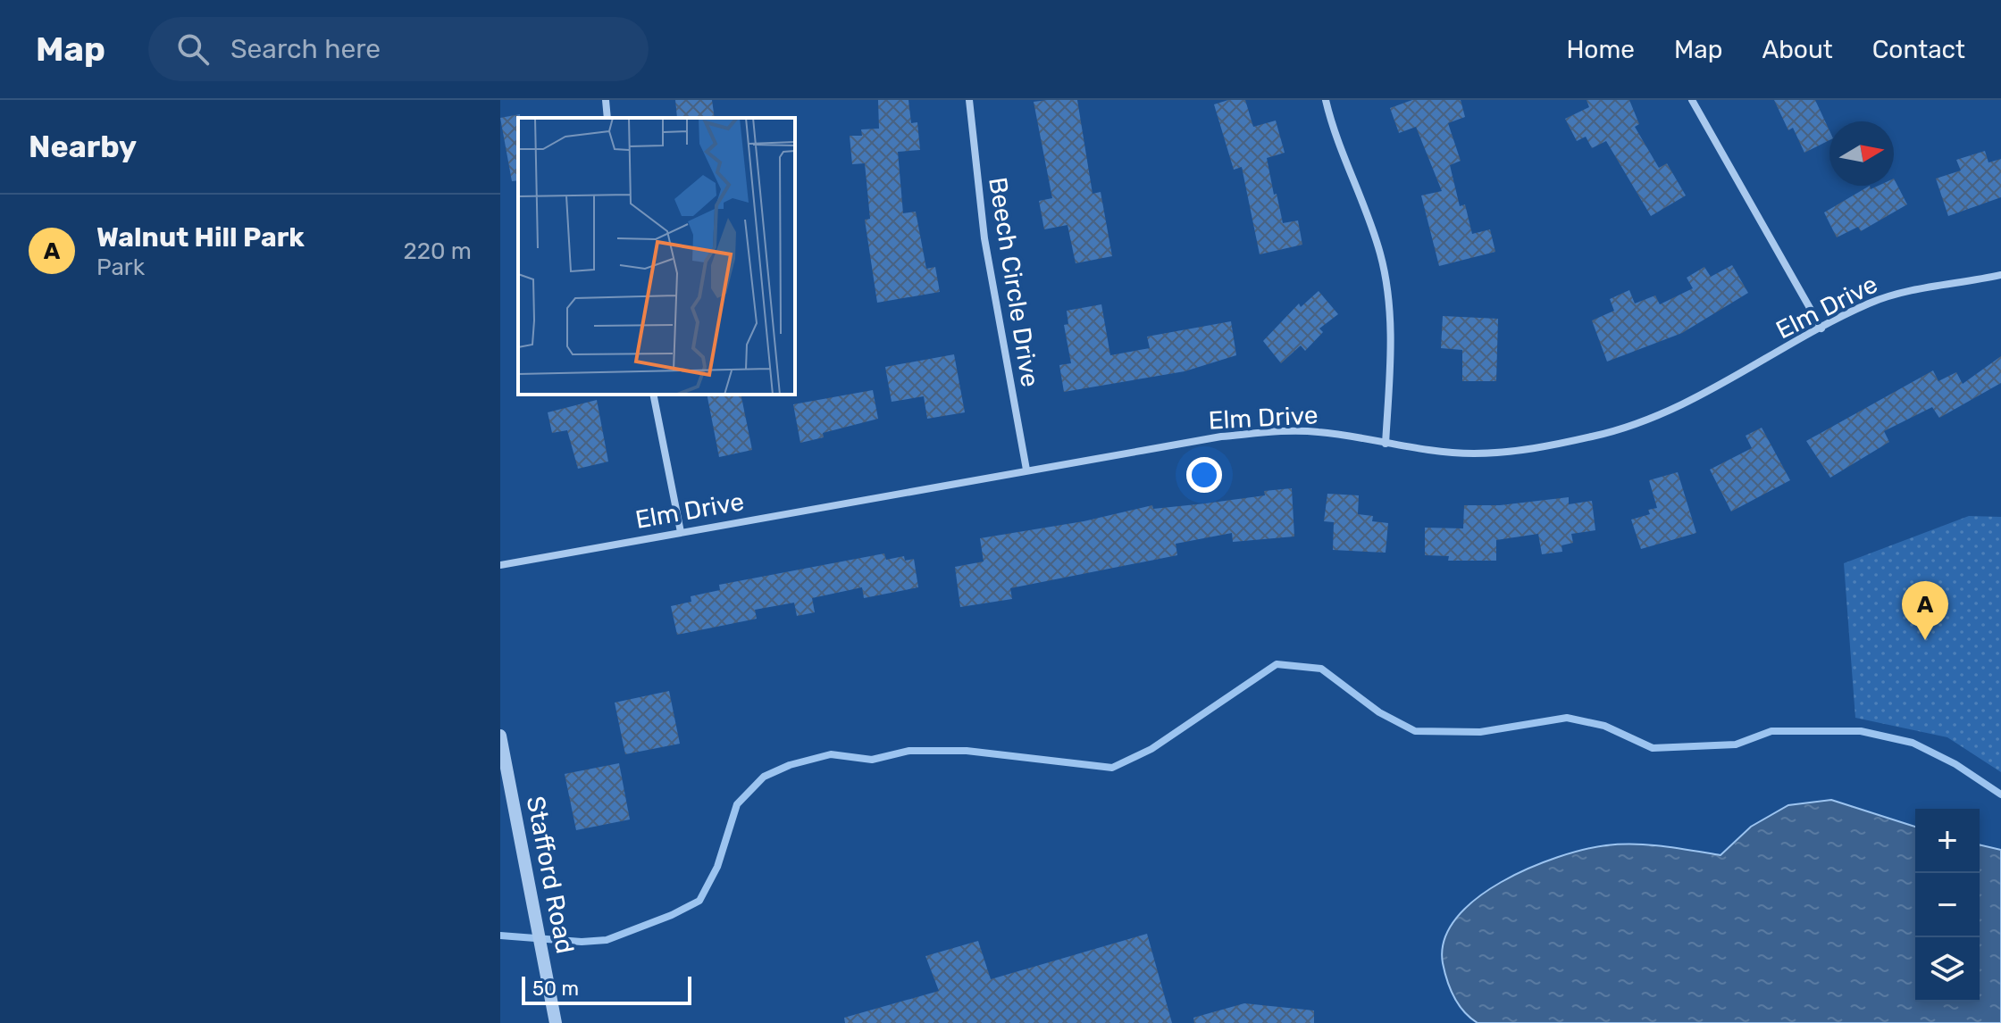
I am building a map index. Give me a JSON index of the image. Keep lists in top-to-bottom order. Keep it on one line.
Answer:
{"streets":{"street":["Beech Circle Drive","Elm Drive","Stafford Road"]},"crossings":[["Beech Circle Drive","Elm Drive"]],"scale_bar":"50 m","north":"right","page":{"header":"Map","search":"Search here","nav":["Home","Map","About","Contact"],"heading":"Nearby","list":[{"mark":"A","name":"Walnut Hill Park","note":"Park","value":"220 m"}],"pins":"A","map_buttons":["+","−"],"scale":"50 m"}}
